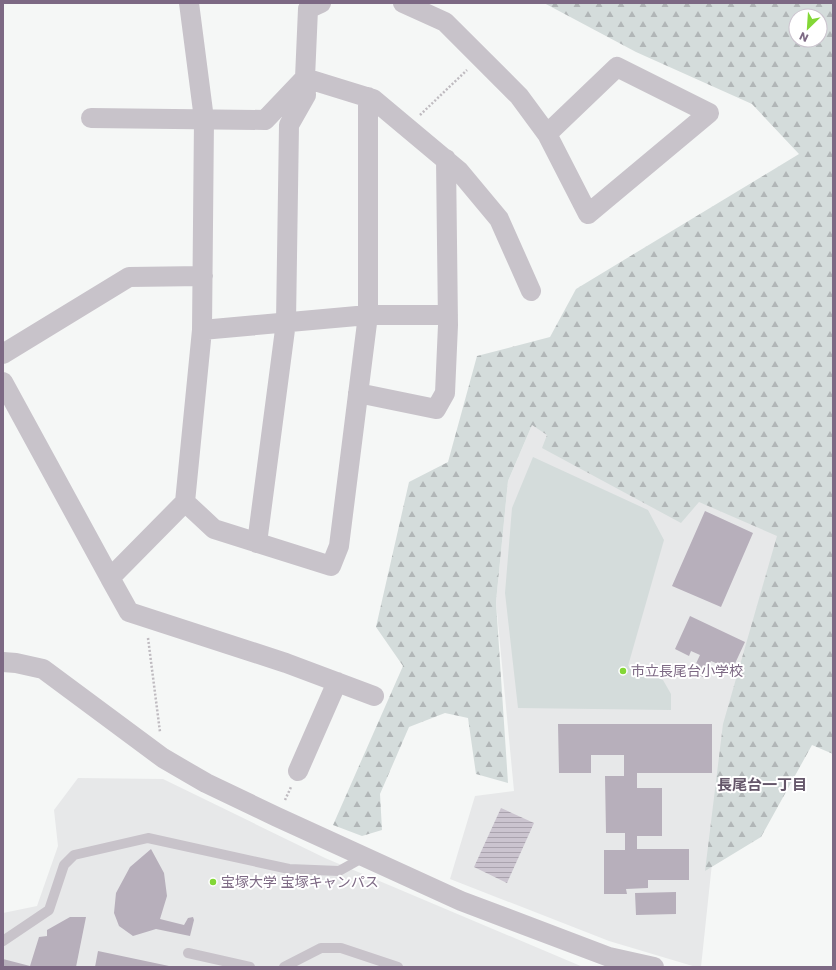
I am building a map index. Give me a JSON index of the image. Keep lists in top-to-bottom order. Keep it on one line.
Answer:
{"districts":["長尾台一丁目"],"places":["市立長尾台小学校","宝塚大学 宝塚キャンパス"],"north":"bottom left"}
